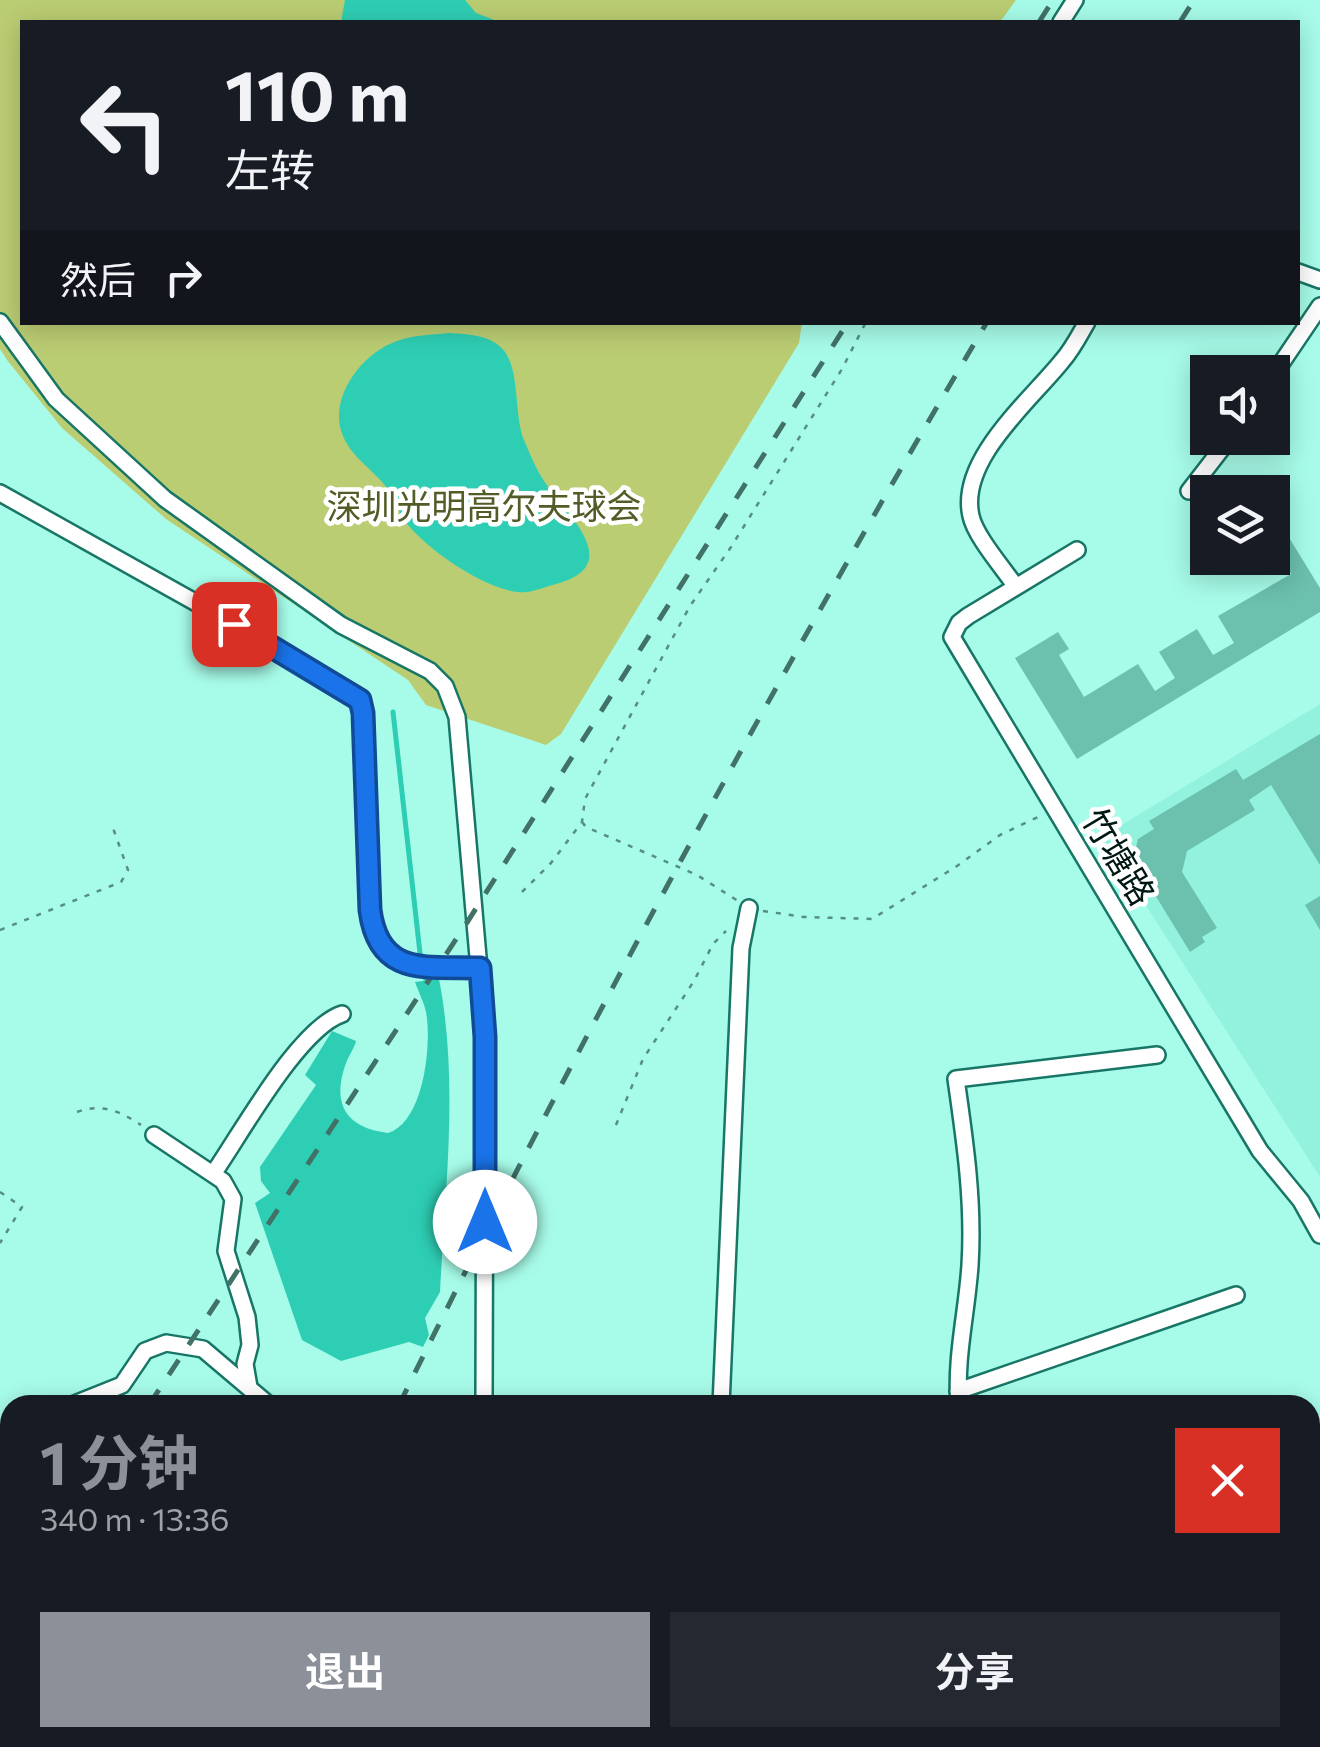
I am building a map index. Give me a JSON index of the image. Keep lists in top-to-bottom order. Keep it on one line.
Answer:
{"streets":{"street":["竹塘路"]},"parks":["深圳光明高尔夫球会"],"page":{"turn":["110 m","左转"],"then":"然后","heading":["1 分钟","340 m · 13:36"],"buttons":["退出","分享"]}}
